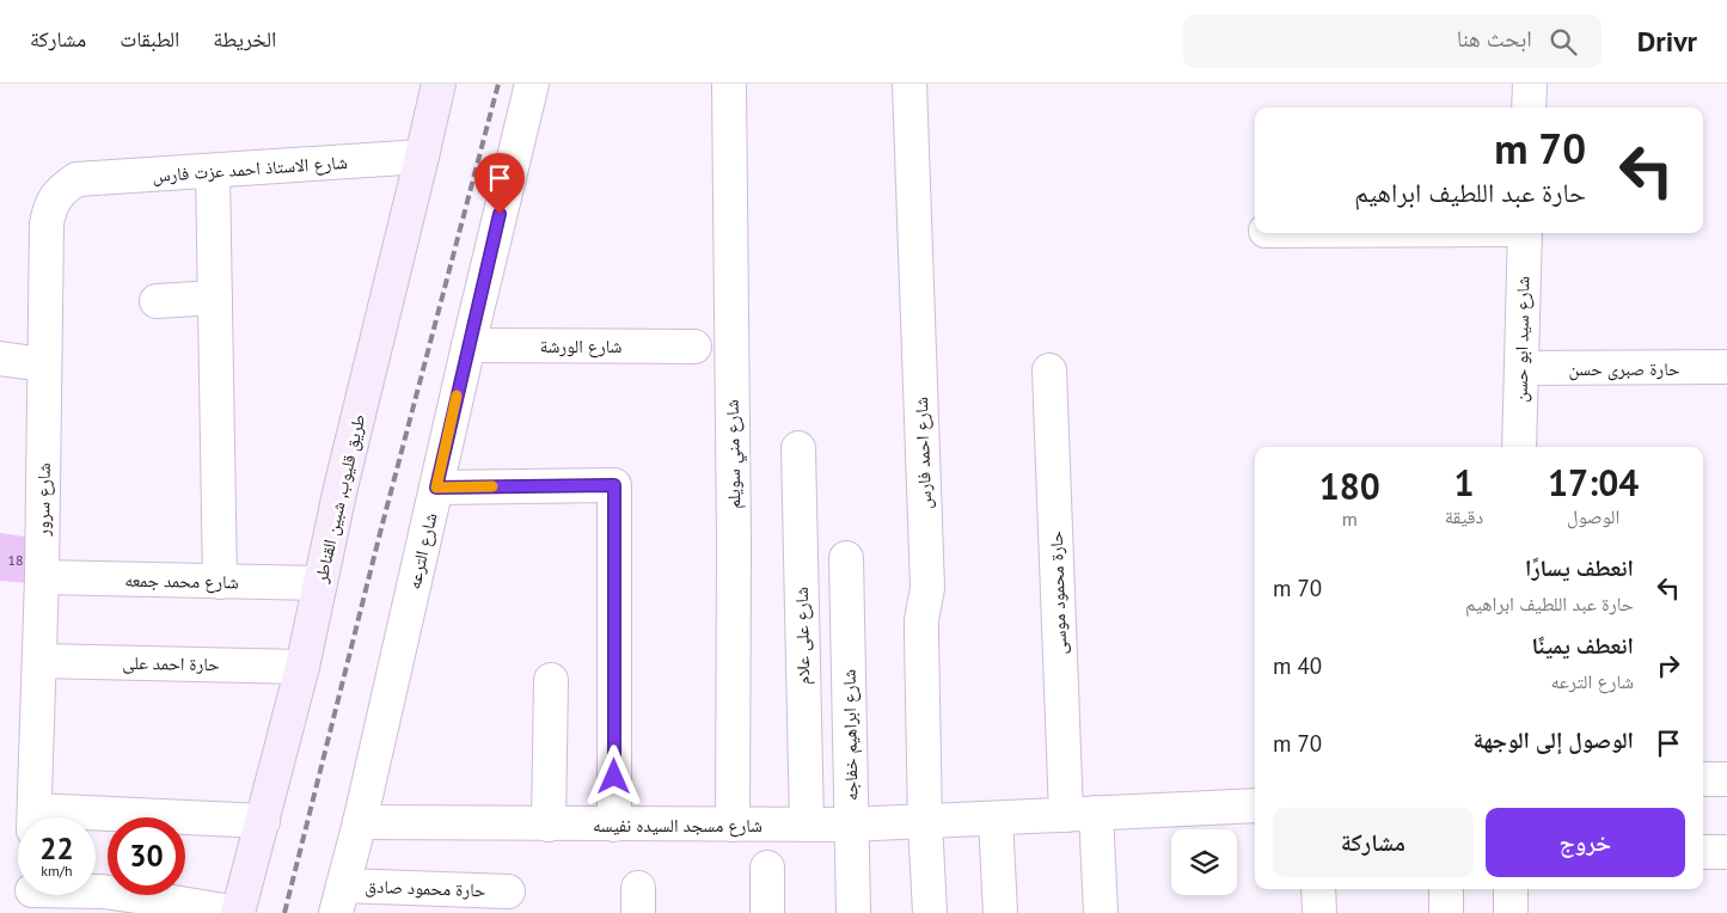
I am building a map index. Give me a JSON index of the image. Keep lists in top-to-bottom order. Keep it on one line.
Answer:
{"streets":{"main road":["طريق قليوب, شبين القناطر"],"street":["شارع الاستاذ احمد عزت فارس","شارع سيد ابو حسن","شارع الورشة","حارة صبرى حسن","شارع احمد فارس","شارع مني سويلم","شارع سرور","شارع الترعه","شارع محمد جمعه","حارة محمود موسى","شارع على علام","حارة احمد على","شارع ابراهيم خفاجه","شارع مسجد السيده نفيسه","حارة محمود صادق"]},"crossings":[["شارع الاستاذ احمد عزت فارس","طريق قليوب, شبين القناطر"],["شارع الاستاذ احمد عزت فارس","شارع سرور"],["شارع سيد ابو حسن","حارة صبرى حسن"],["شارع الورشة","شارع الترعه"],["شارع احمد فارس","شارع مسجد السيده نفيسه"],["شارع مني سويلم","شارع مسجد السيده نفيسه"],["طريق قليوب, شبين القناطر","شارع محمد جمعه"],["طريق قليوب, شبين القناطر","حارة احمد على"],["شارع سرور","شارع محمد جمعه"],["شارع سرور","حارة احمد على"],["شارع الترعه","شارع مسجد السيده نفيسه"],["شارع الترعه","حارة محمود صادق"],["حارة محمود موسى","شارع مسجد السيده نفيسه"],["شارع على علام","شارع مسجد السيده نفيسه"],["شارع ابراهيم خفاجه","شارع مسجد السيده نفيسه"]],"house_numbers":["18"],"page":{"header":"Drivr","search":"ابحث هنا","nav":["الخريطة","الطبقات","مشاركة"],"turn":["70 m","حارة عبد اللطيف ابراهيم"],"eta":["17:04","الوصول","1","دقيقة","180","m"],"list":[{"name":"انعطف يسارًا","note":"حارة عبد اللطيف ابراهيم","value":"70 m"},{"name":"انعطف يمينًا","note":"شارع الترعه","value":"40 m"},{"name":"الوصول إلى الوجهة","value":"70 m"}],"buttons":["خروج","مشاركة"],"speed":"22 km/h","limit":"30"}}
